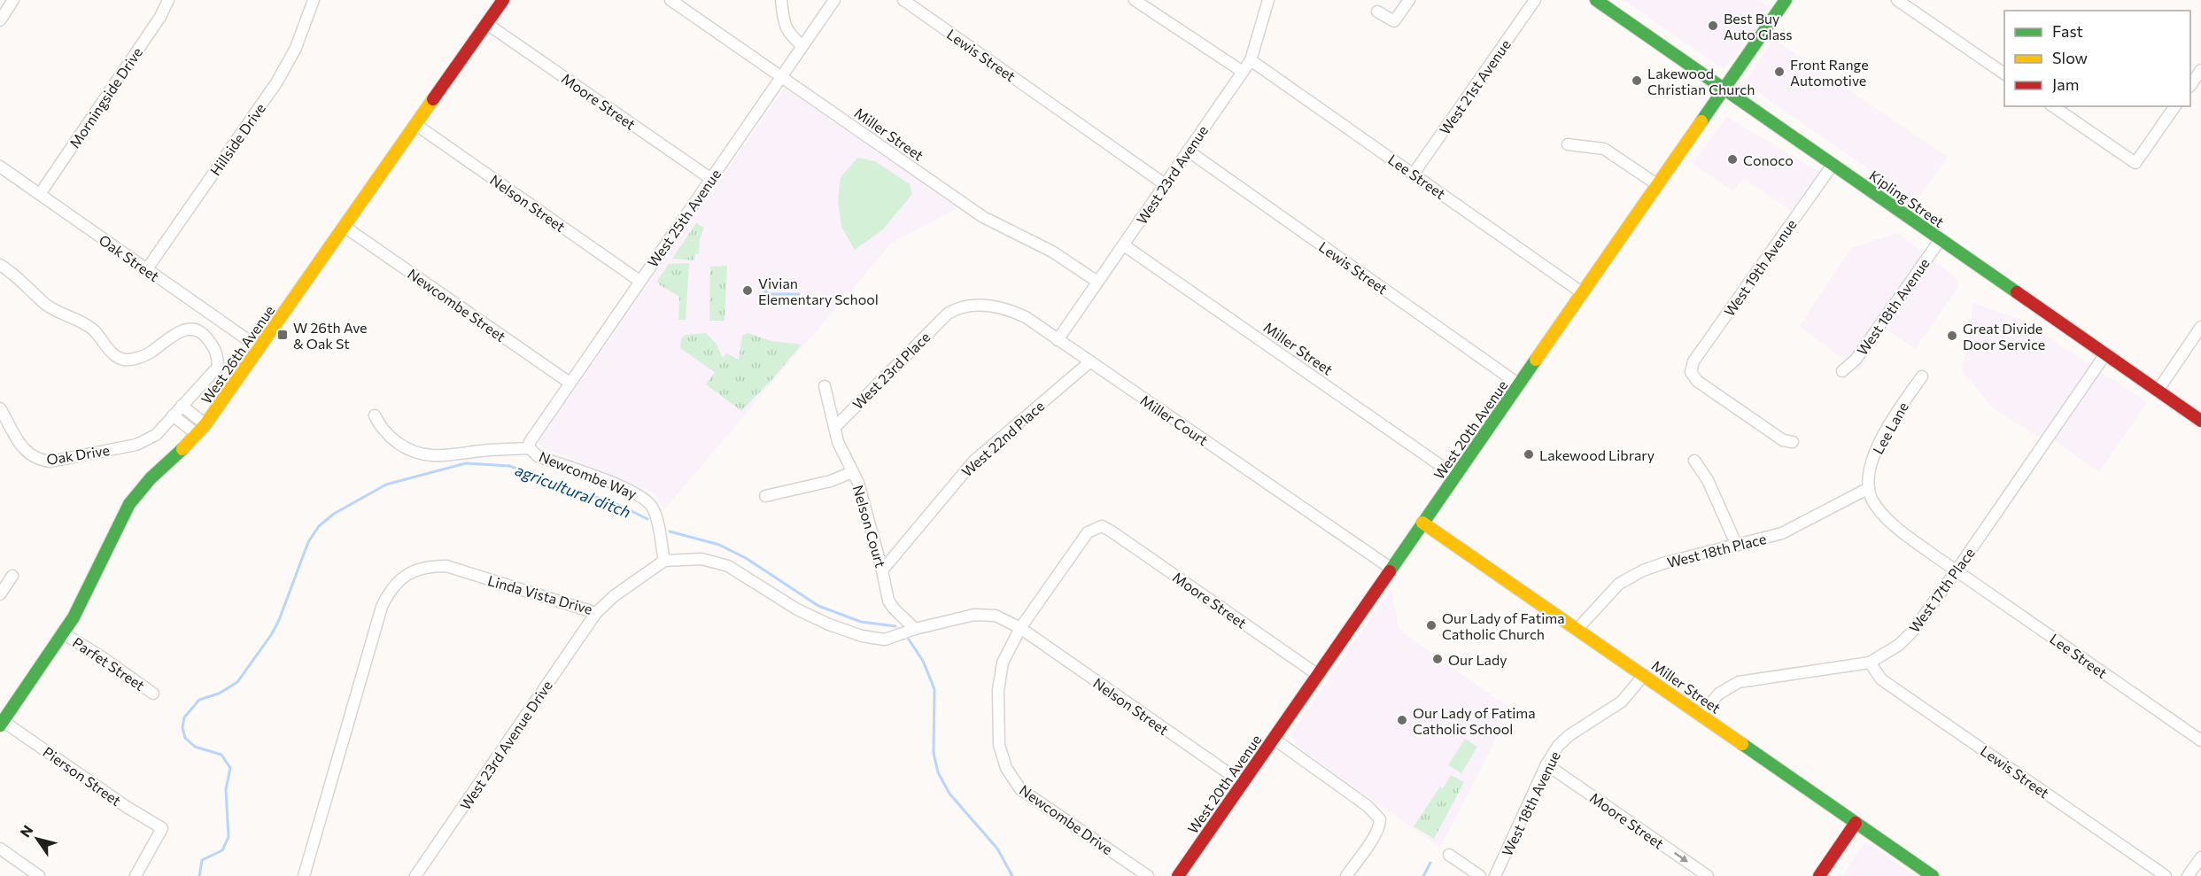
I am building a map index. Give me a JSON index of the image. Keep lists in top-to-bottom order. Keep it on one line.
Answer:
{"streets":{"street":["Lewis Street","West 21st Avenue","Morningside Drive","Moore Street","Miller Street","Hillside Drive","West 23rd Avenue","Lee Street","Kipling Street","Nelson Street","West 25th Avenue","Oak Street","West 19th Avenue","Newcombe Street","West 18th Avenue","West 26th Avenue","West 23rd Place","Miller Court","Lee Lane","West 20th Avenue","West 22nd Place","Oak Drive","Newcombe Way","Nelson Court","West 18th Place","West 17th Place","Linda Vista Drive","Parfet Street","West 23rd Avenue Drive","Pierson Street","Newcombe Drive"]},"crossings":[["Lewis Street","West 23rd Avenue"],["Lewis Street","West 20th Avenue"],["Lewis Street","West 17th Place"],["West 21st Avenue","Lee Street"],["Morningside Drive","Oak Street"],["Moore Street","West 25th Avenue"],["Moore Street","West 18th Avenue"],["Moore Street","West 26th Avenue"],["Moore Street","West 20th Avenue"],["Moore Street","Newcombe Drive"],["Miller Street","West 23rd Avenue"],["Miller Street","West 25th Avenue"],["Miller Street","West 18th Avenue"],["Miller Street","West 20th Avenue"],["Miller Street","West 18th Place"],["Miller Street","West 17th Place"],["Hillside Drive","Oak Street"],["West 23rd Avenue","Lee Street"],["West 23rd Avenue","Miller Court"],["Lee Street","West 20th Avenue"],["Lee Street","West 17th Place"],["Kipling Street","West 19th Avenue"],["Kipling Street","West 18th Avenue"],["Kipling Street","West 20th Avenue"],["Kipling Street","West 17th Place"],["Nelson Street","West 25th Avenue"],["Nelson Street","West 26th Avenue"],["Nelson Street","West 20th Avenue"],["Nelson Street","Newcombe Drive"],["West 25th Avenue","Newcombe Street"],["West 25th Avenue","Newcombe Way"],["Oak Street","West 26th Avenue"],["Newcombe Street","West 26th Avenue"],["West 26th Avenue","Parfet Street"],["West 26th Avenue","Pierson Street"],["West 23rd Place","Miller Court"],["West 23rd Place","Nelson Court"],["Miller Court","West 20th Avenue"],["Miller Court","West 22nd Place"],["Lee Lane","West 18th Place"],["West 22nd Place","Nelson Court"],["Newcombe Way","Linda Vista Drive"],["Linda Vista Drive","West 23rd Avenue Drive"]],"water":["agricultural ditch"],"places":{"other":["Best Buy Auto Glass","Front Range Automotive","Lakewood Christian Church","Conoco","Vivian Elementary School","Great Divide Door Service","Lakewood Library","Our Lady of Fatima Catholic Church","Our Lady","Our Lady of Fatima Catholic School"],"transit":["W 26th Ave & Oak St"]},"legend":["Fast","Slow","Jam"],"north":"top left"}
